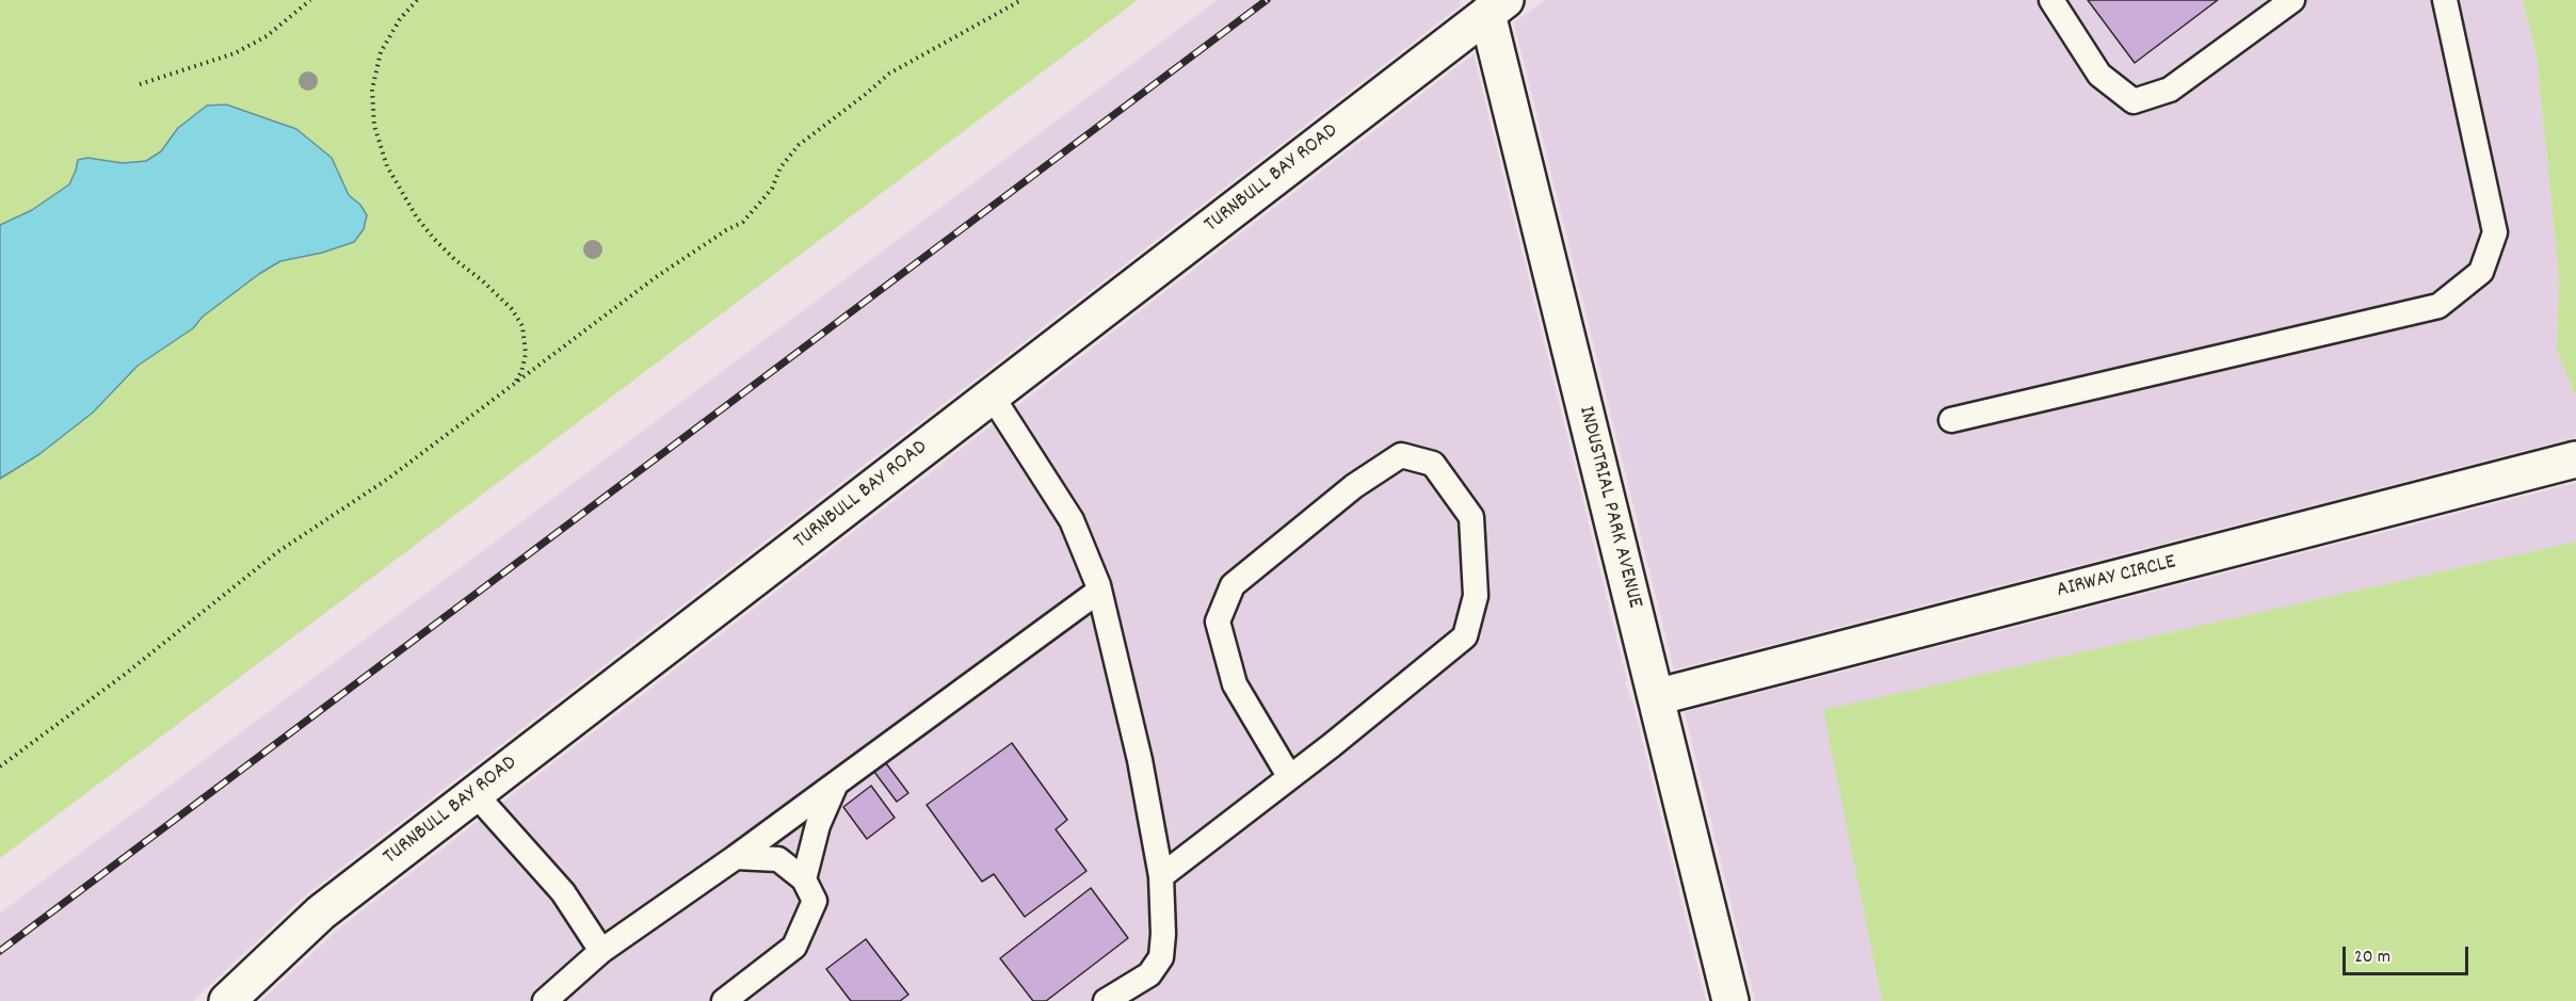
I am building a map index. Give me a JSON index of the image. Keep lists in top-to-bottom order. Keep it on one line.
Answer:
{"streets":{"street":["TURNBULL BAY ROAD","INDUSTRIAL PARK AVENUE","AIRWAY CIRCLE"]},"crossings":[["TURNBULL BAY ROAD","INDUSTRIAL PARK AVENUE"],["INDUSTRIAL PARK AVENUE","AIRWAY CIRCLE"]],"scale_bar":"20 m"}
